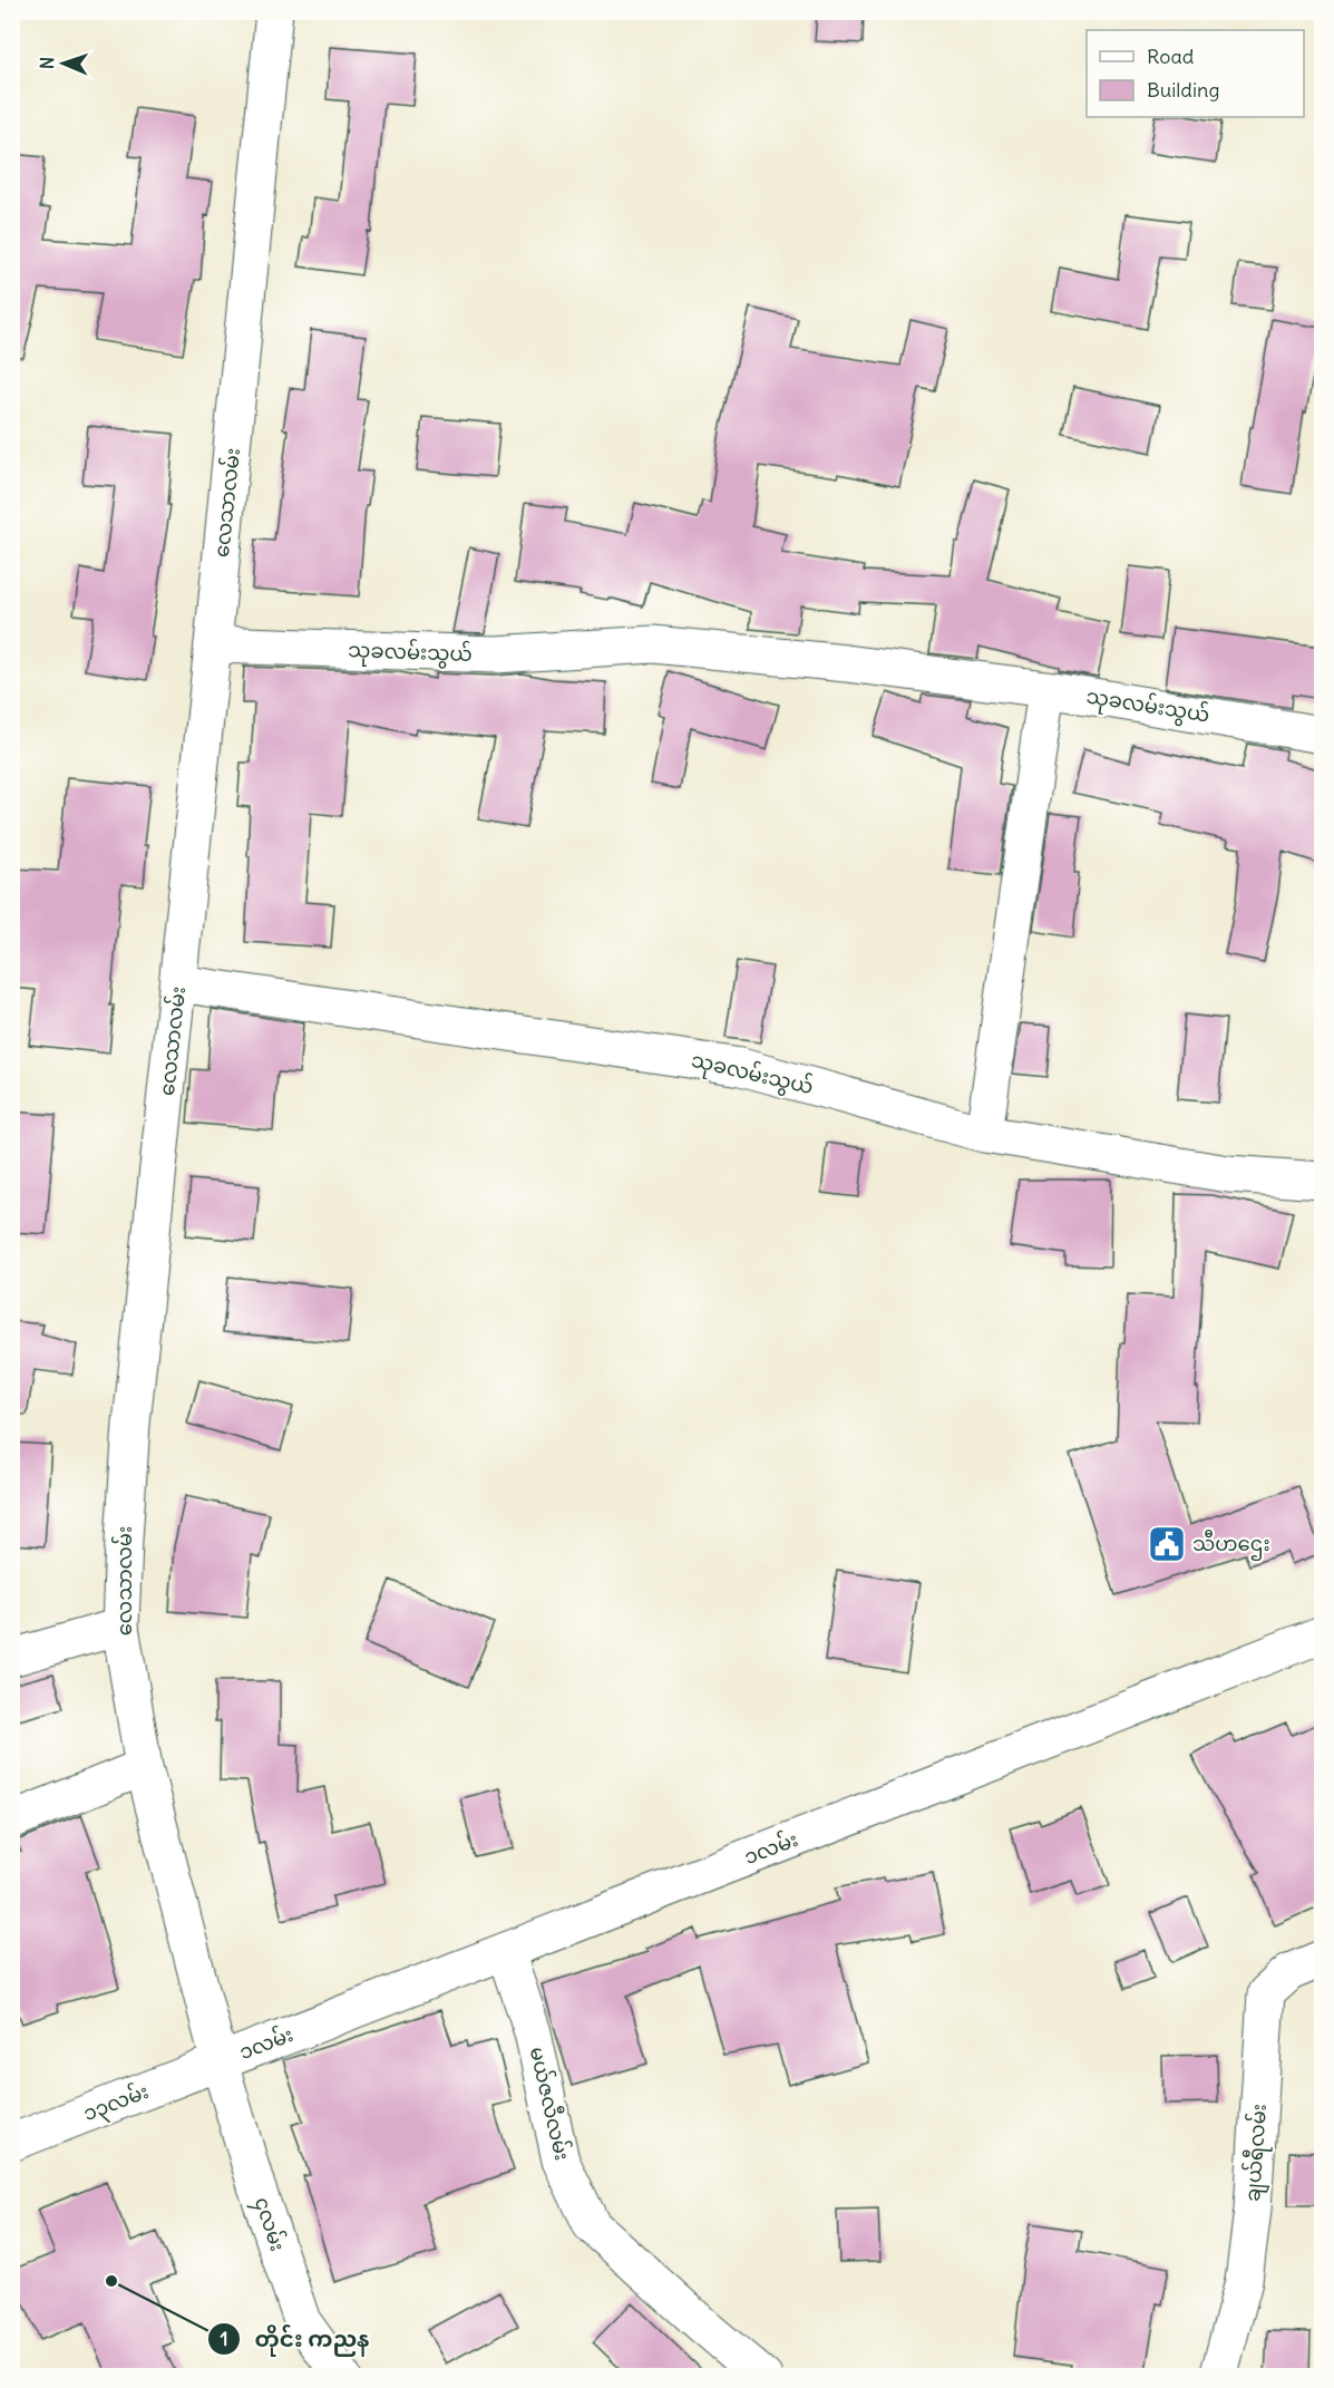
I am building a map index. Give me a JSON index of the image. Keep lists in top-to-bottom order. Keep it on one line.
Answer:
{"streets":{"street":["လေသာလမ်း","သုခလမ်းသွယ်","၁လမ်း","၁၃လမ်း","မယ်ဇလီလမ်း","ချယ်ရီလမ်း","၄လမ်း"]},"crossings":[["လေသာလမ်း","သုခလမ်းသွယ်"],["လေသာလမ်း","၁လမ်း"],["လေသာလမ်း","၁၃လမ်း"],["လေသာလမ်း","၄လမ်း"],["၁လမ်း","၁၃လမ်း"],["၁လမ်း","မယ်ဇလီလမ်း"],["၁လမ်း","၄လမ်း"],["၁၃လမ်း","၄လမ်း"]],"places":{"public building":["သီဟဌေး"],"other":["တိုင်း ကညန"]},"legend":["Road","Building"],"north":"left"}
